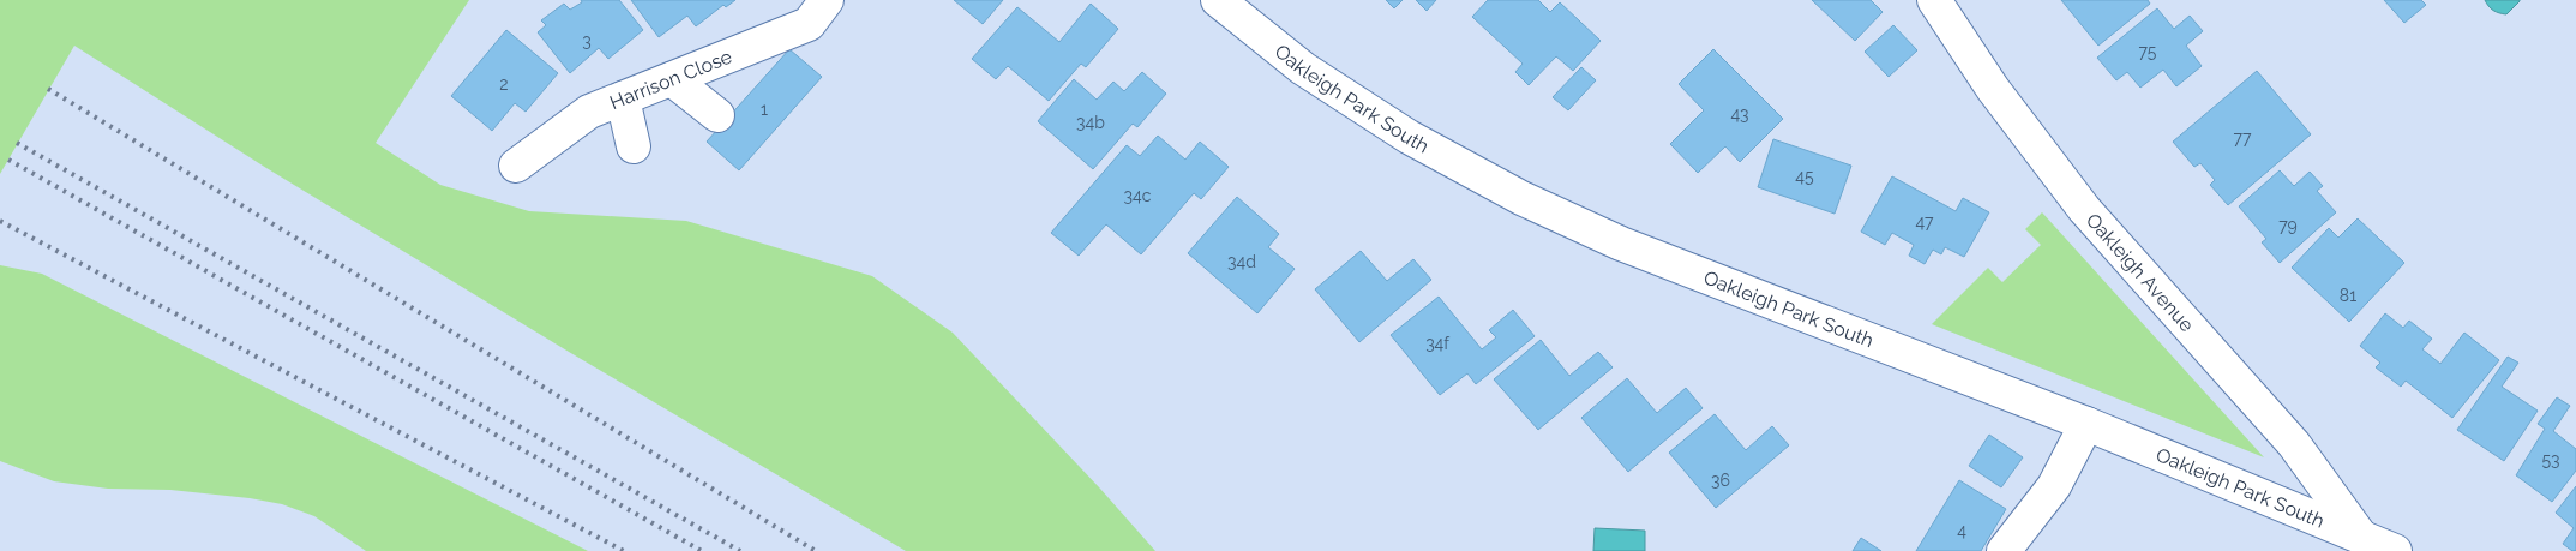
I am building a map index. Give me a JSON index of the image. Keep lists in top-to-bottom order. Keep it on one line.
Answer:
{"streets":{"street":["Harrison Close","Oakleigh Park South","Oakleigh Avenue"]},"crossings":[["Oakleigh Park South","Oakleigh Avenue"]],"house_numbers":["3","75","2","1","43","34b","77","45","34c","47","79","34d","81","34f","53","36","4"]}
